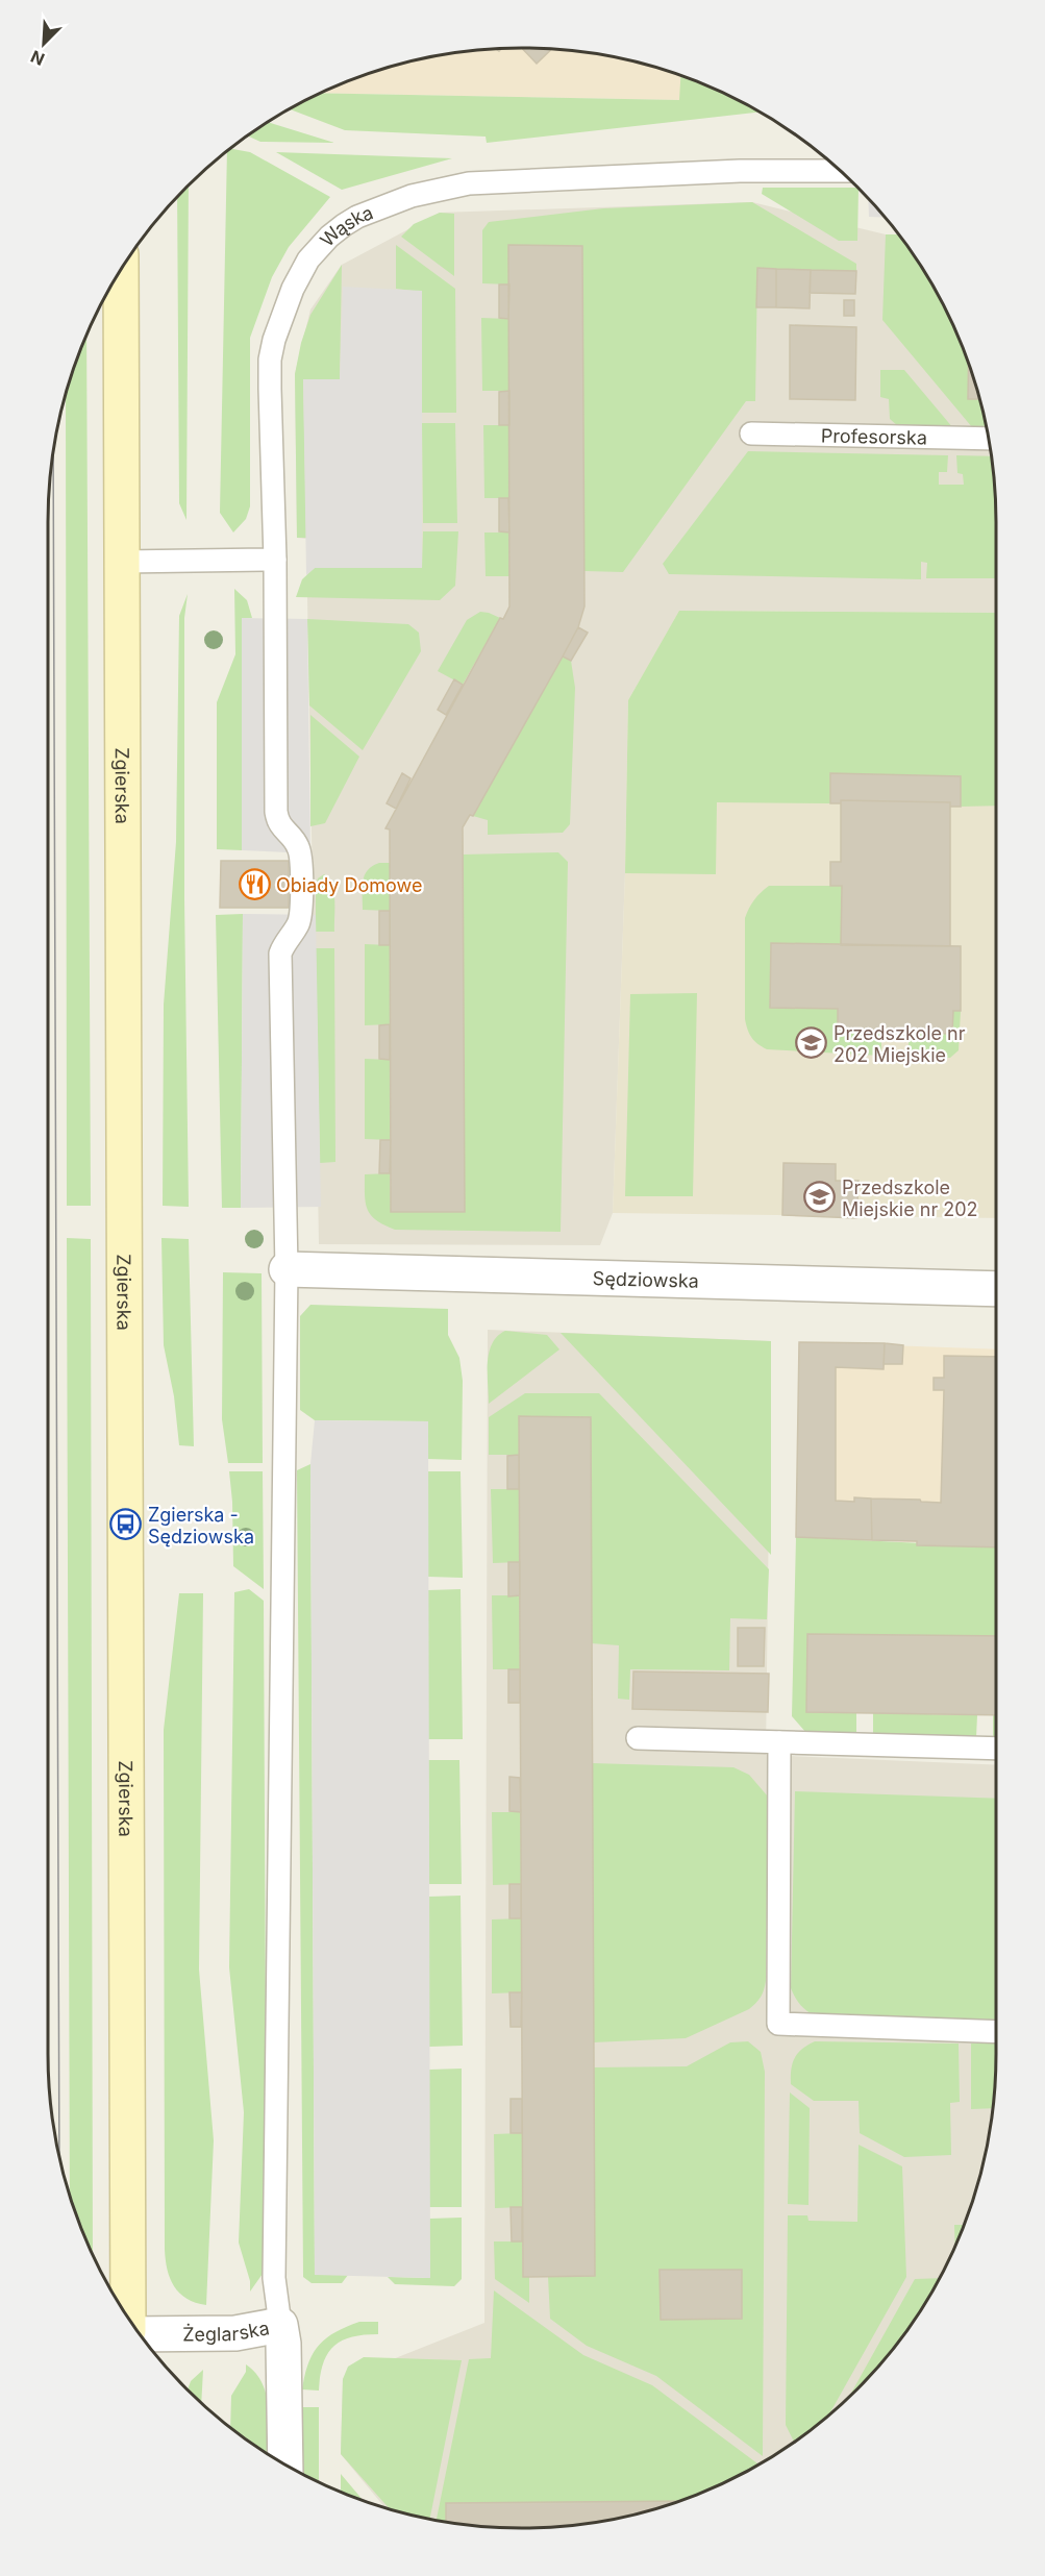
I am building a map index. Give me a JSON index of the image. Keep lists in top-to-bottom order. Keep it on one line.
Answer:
{"streets":{"main road":["Zgierska"],"street":["Sędziowska","Żeglarska"],"lane":["Wąska","Profesorska"]},"crossings":[["Wąska","Sędziowska"],["Wąska","Żeglarska"]],"places":{"restaurant":["Obiady Domowe"],"school or university":["Przedszkole nr 202 Miejskie","Przedszkole Miejskie nr 202"],"bus stop":["Zgierska - Sędziowska"]},"north":"bottom left"}
